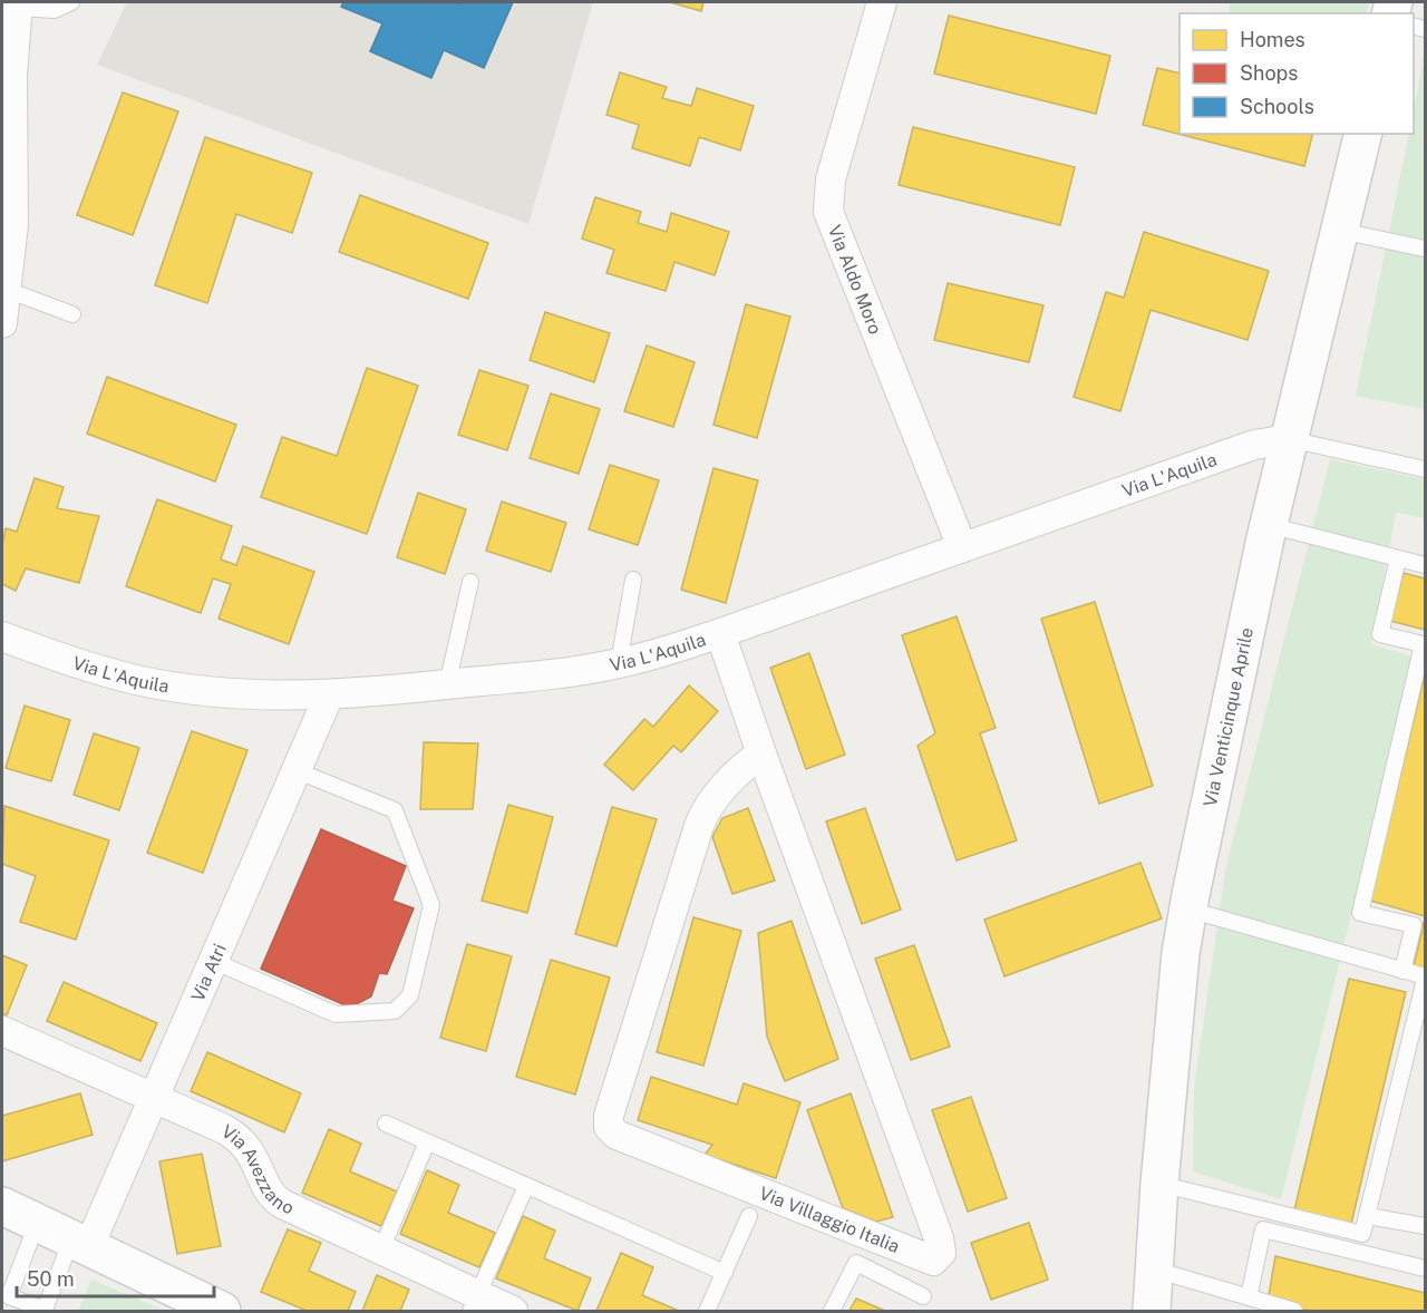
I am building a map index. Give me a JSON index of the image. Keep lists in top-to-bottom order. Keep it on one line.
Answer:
{"streets":{"street":["Via Aldo Moro","Via L'Aquila","Via Venticinque Aprile","Via Atri","Via Avezzano","Via Villaggio Italia"]},"crossings":[["Via Aldo Moro","Via L'Aquila"],["Via L'Aquila","Via Venticinque Aprile"],["Via L'Aquila","Via Atri"],["Via L'Aquila","Via Villaggio Italia"],["Via Atri","Via Avezzano"]],"legend":["Homes","Shops","Schools"],"scale_bar":"50 m"}
